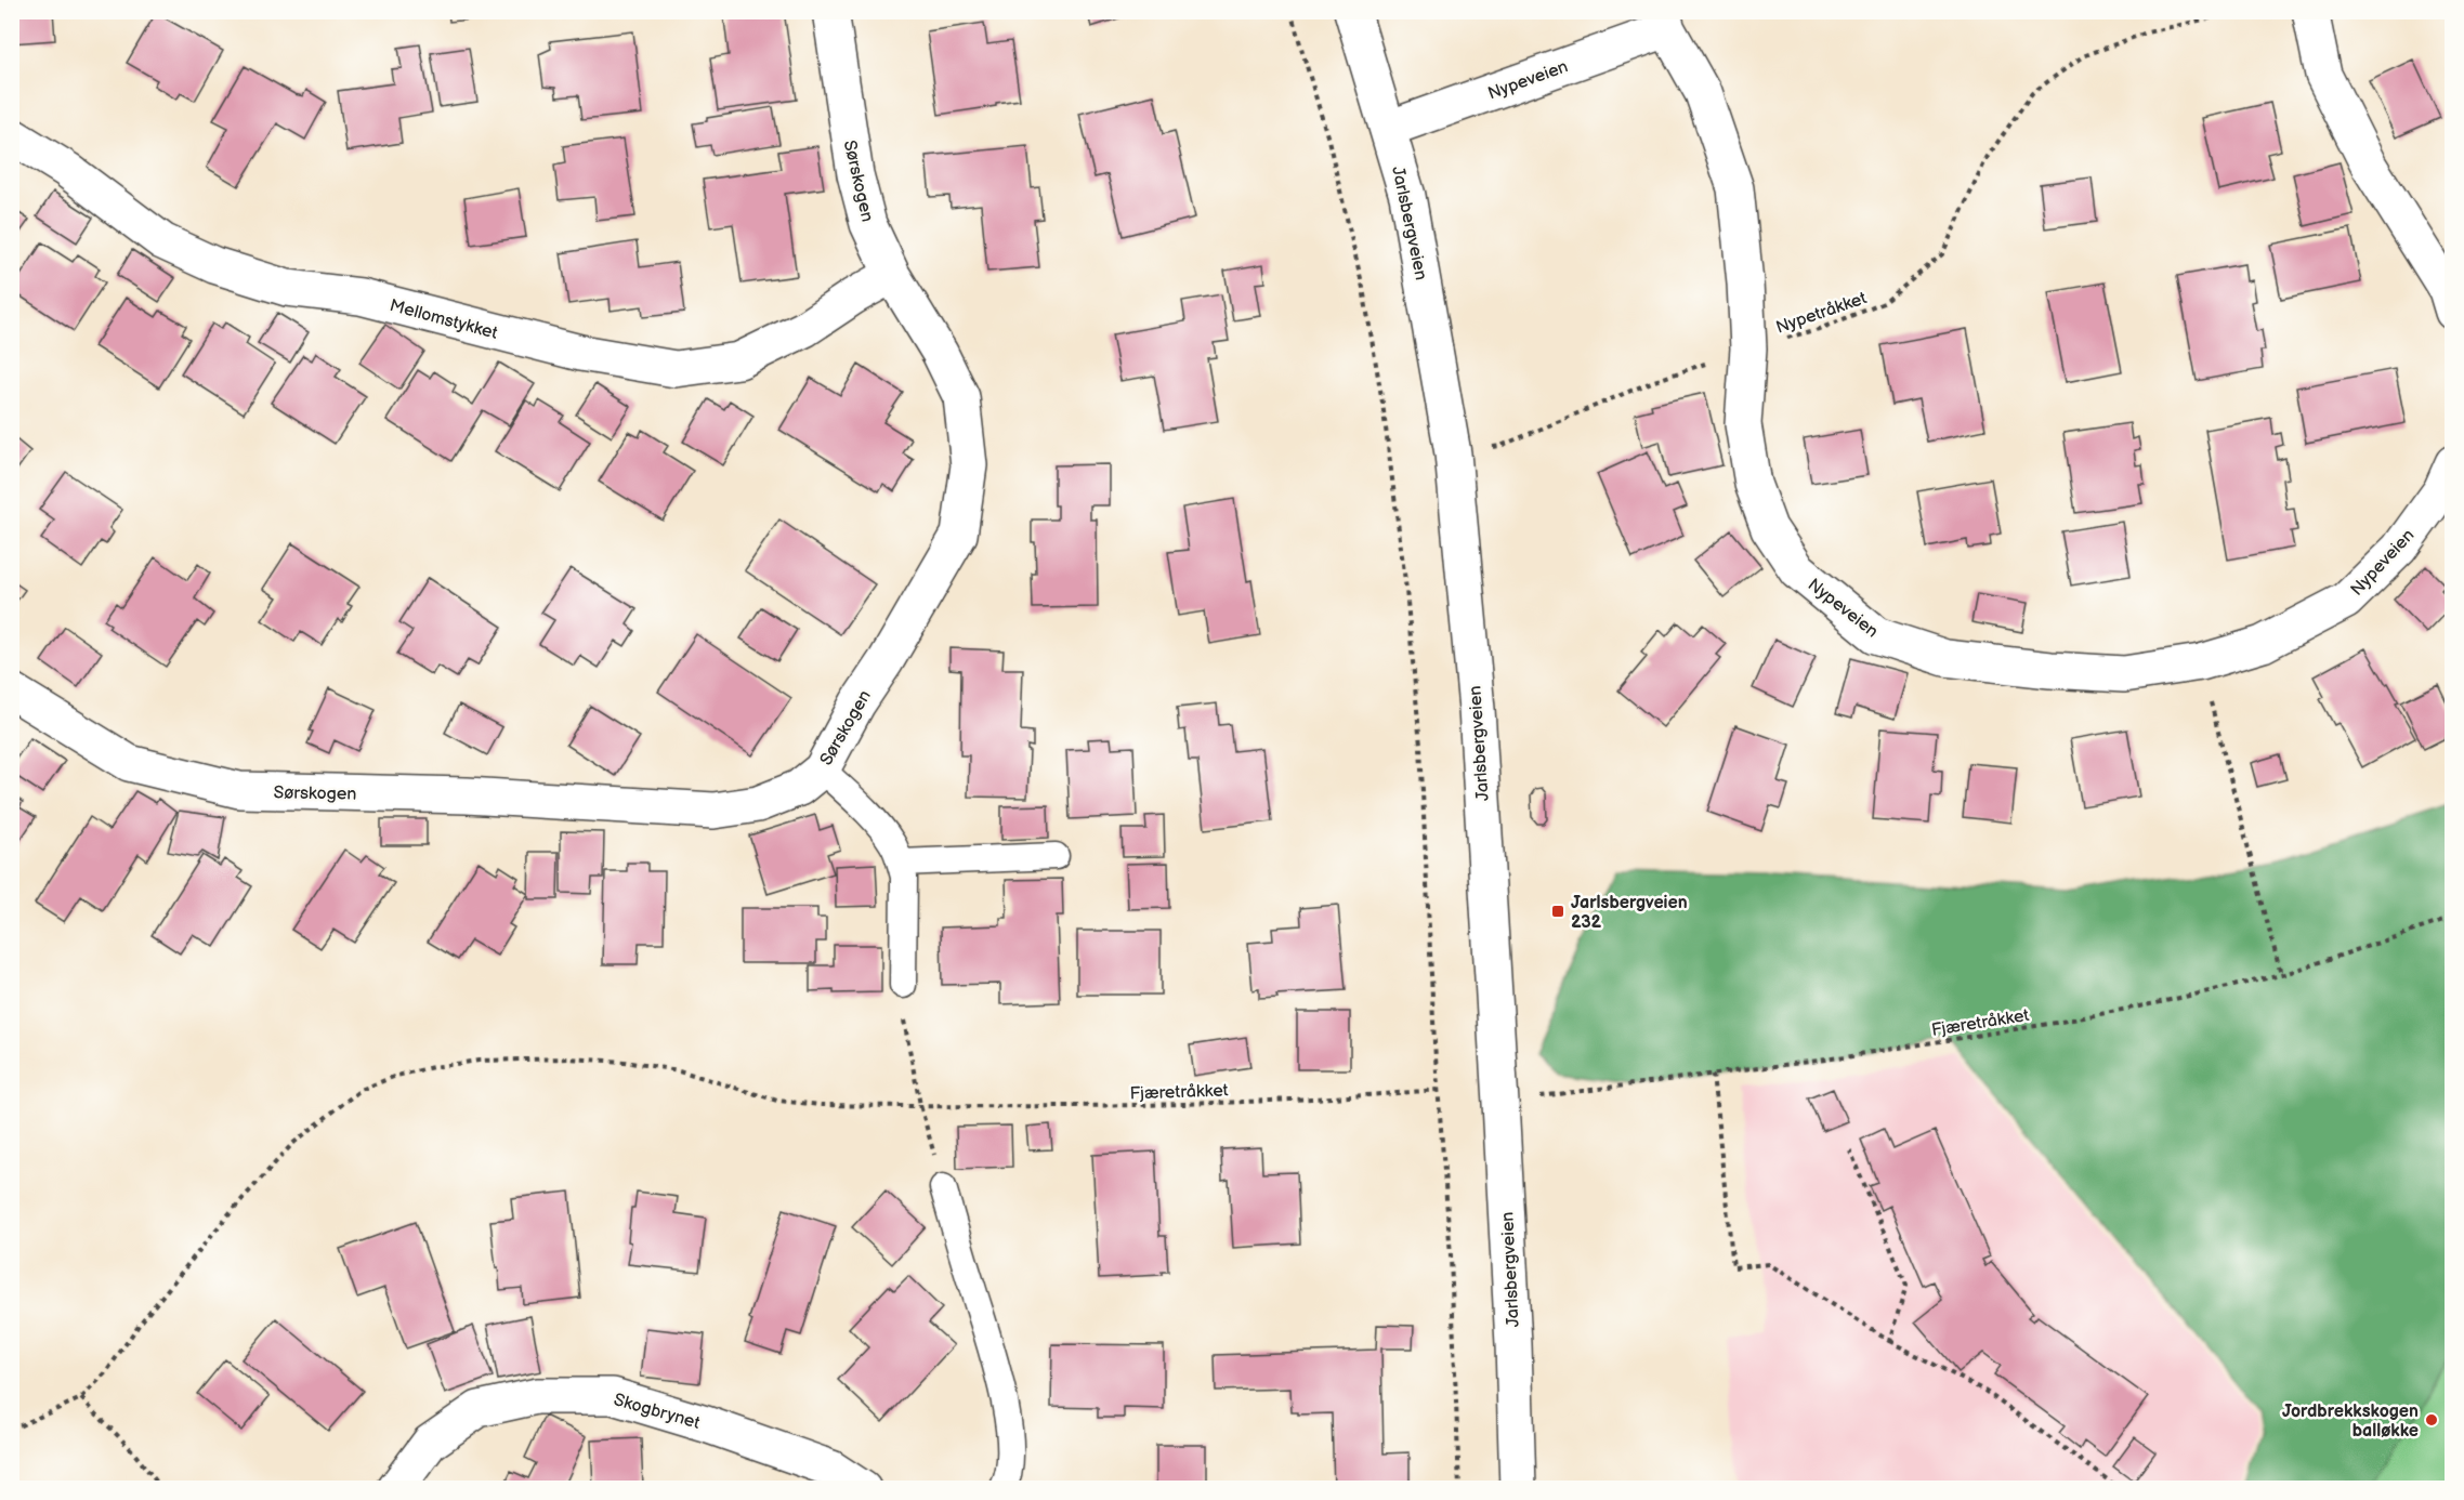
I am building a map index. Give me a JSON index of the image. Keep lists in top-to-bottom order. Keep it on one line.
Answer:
{"streets":{"street":["Nypeveien","Sørskogen","Jarlsbergveien","Mellomstykket","Skogbrynet"],"path":["Nypetråkket","Fjæretråkket"]},"crossings":[["Nypeveien","Jarlsbergveien"],["Nypeveien","Nypetråkket"],["Sørskogen","Mellomstykket"],["Jarlsbergveien","Nypetråkket"],["Jarlsbergveien","Fjæretråkket"]],"places":{"transit":["Jarlsbergveien 232"],"other":["Jordbrekkskogen balløkke"]}}
